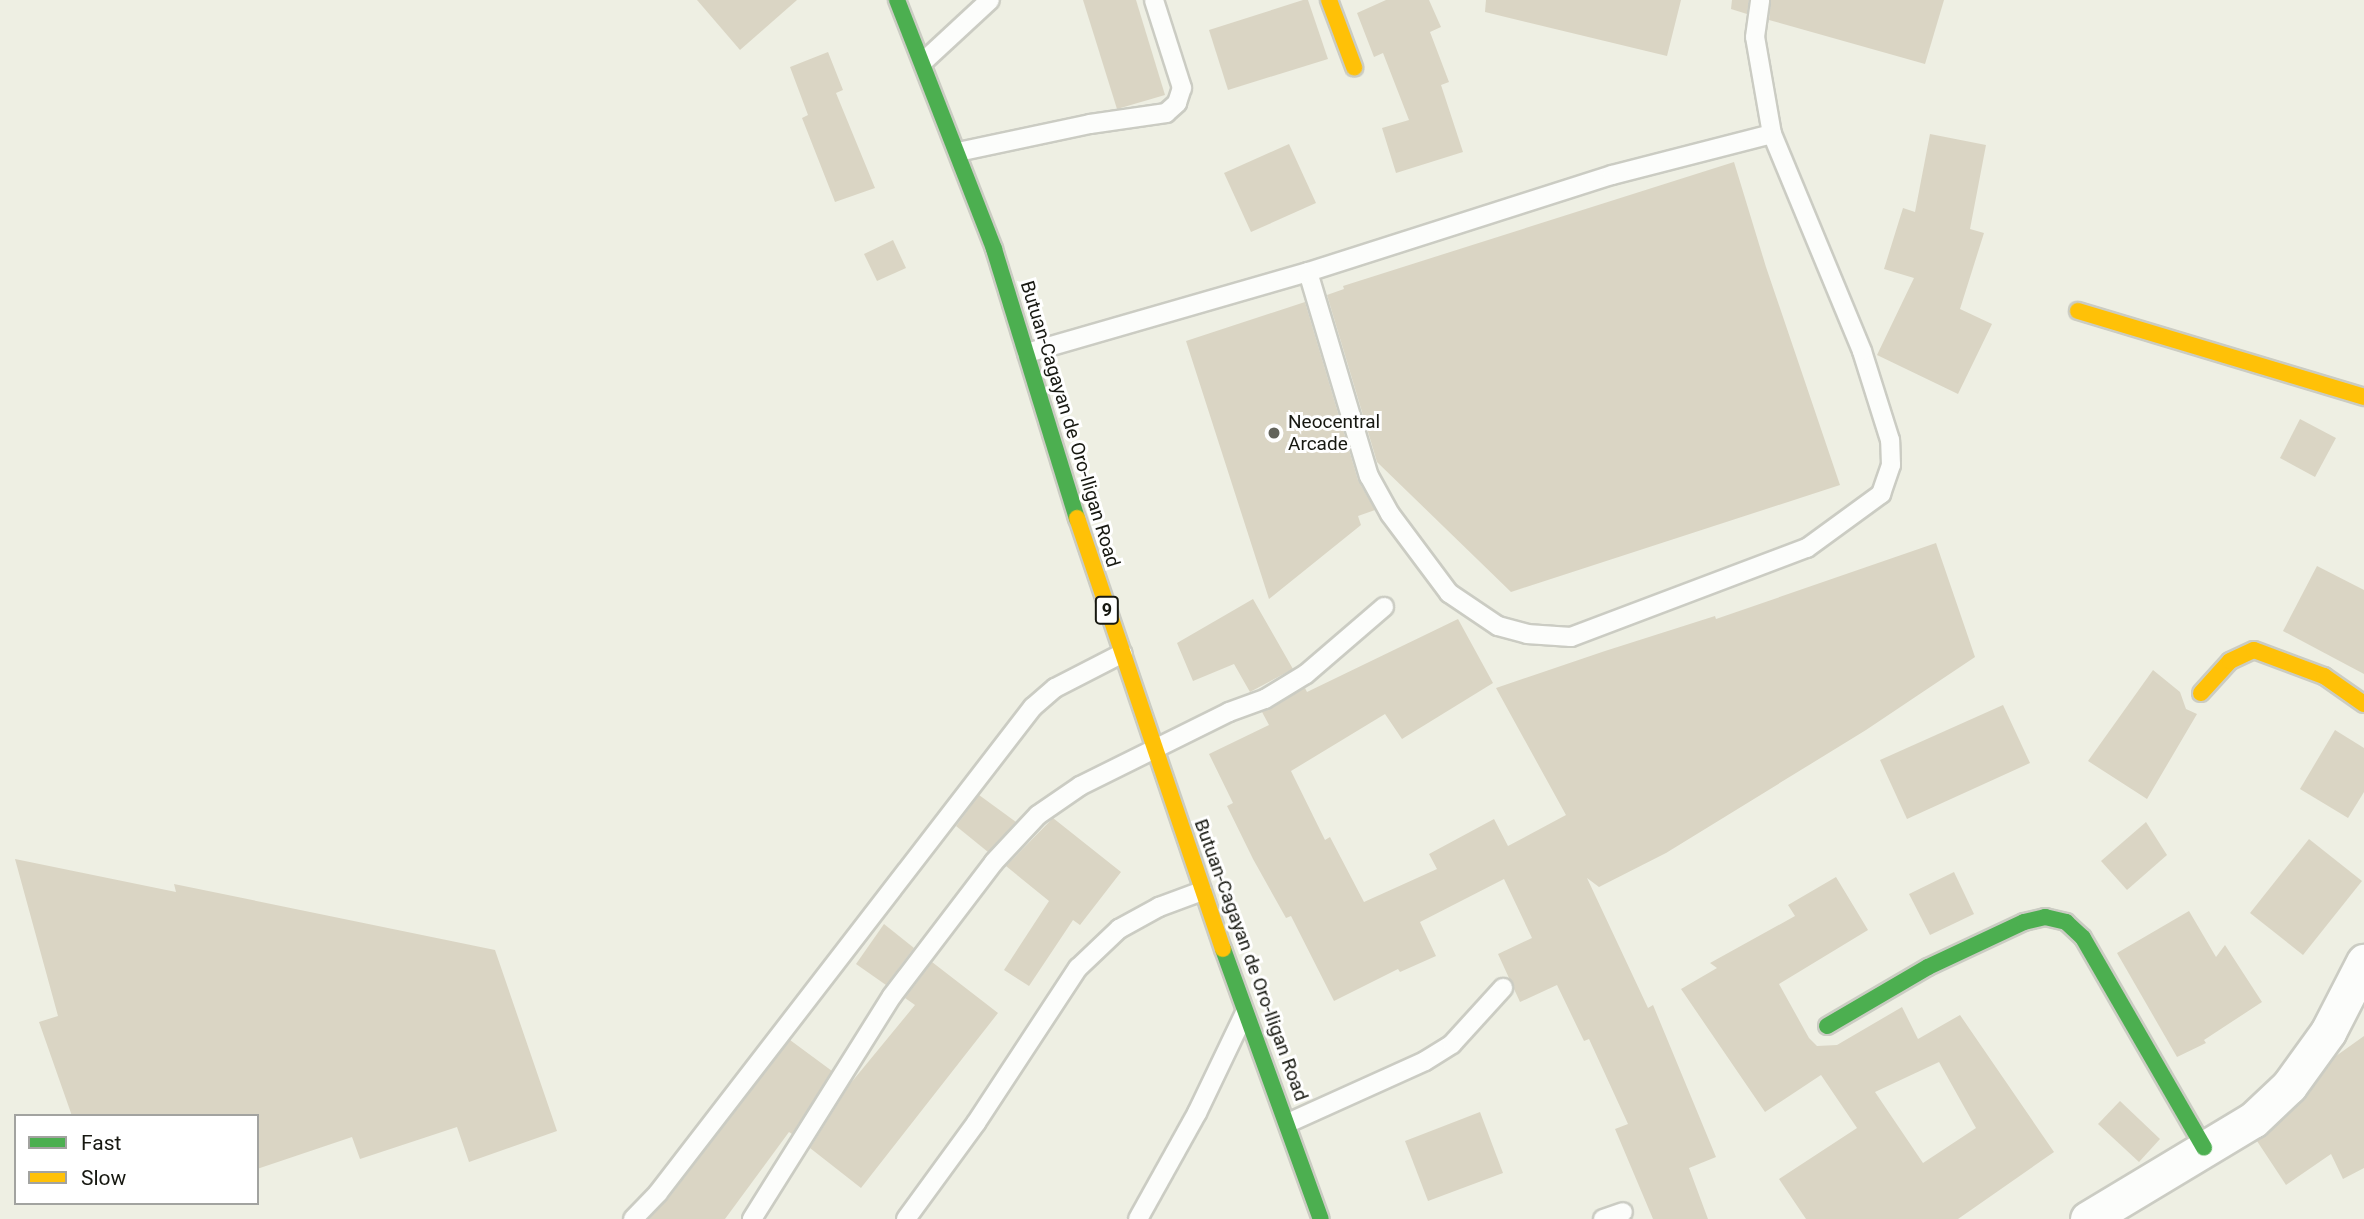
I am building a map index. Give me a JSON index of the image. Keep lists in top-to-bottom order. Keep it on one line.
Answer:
{"streets":{"main road":["Butuan-Cagayan de Oro-Iligan Road","9"]},"places":["Neocentral Arcade"],"legend":["Fast","Slow"]}
